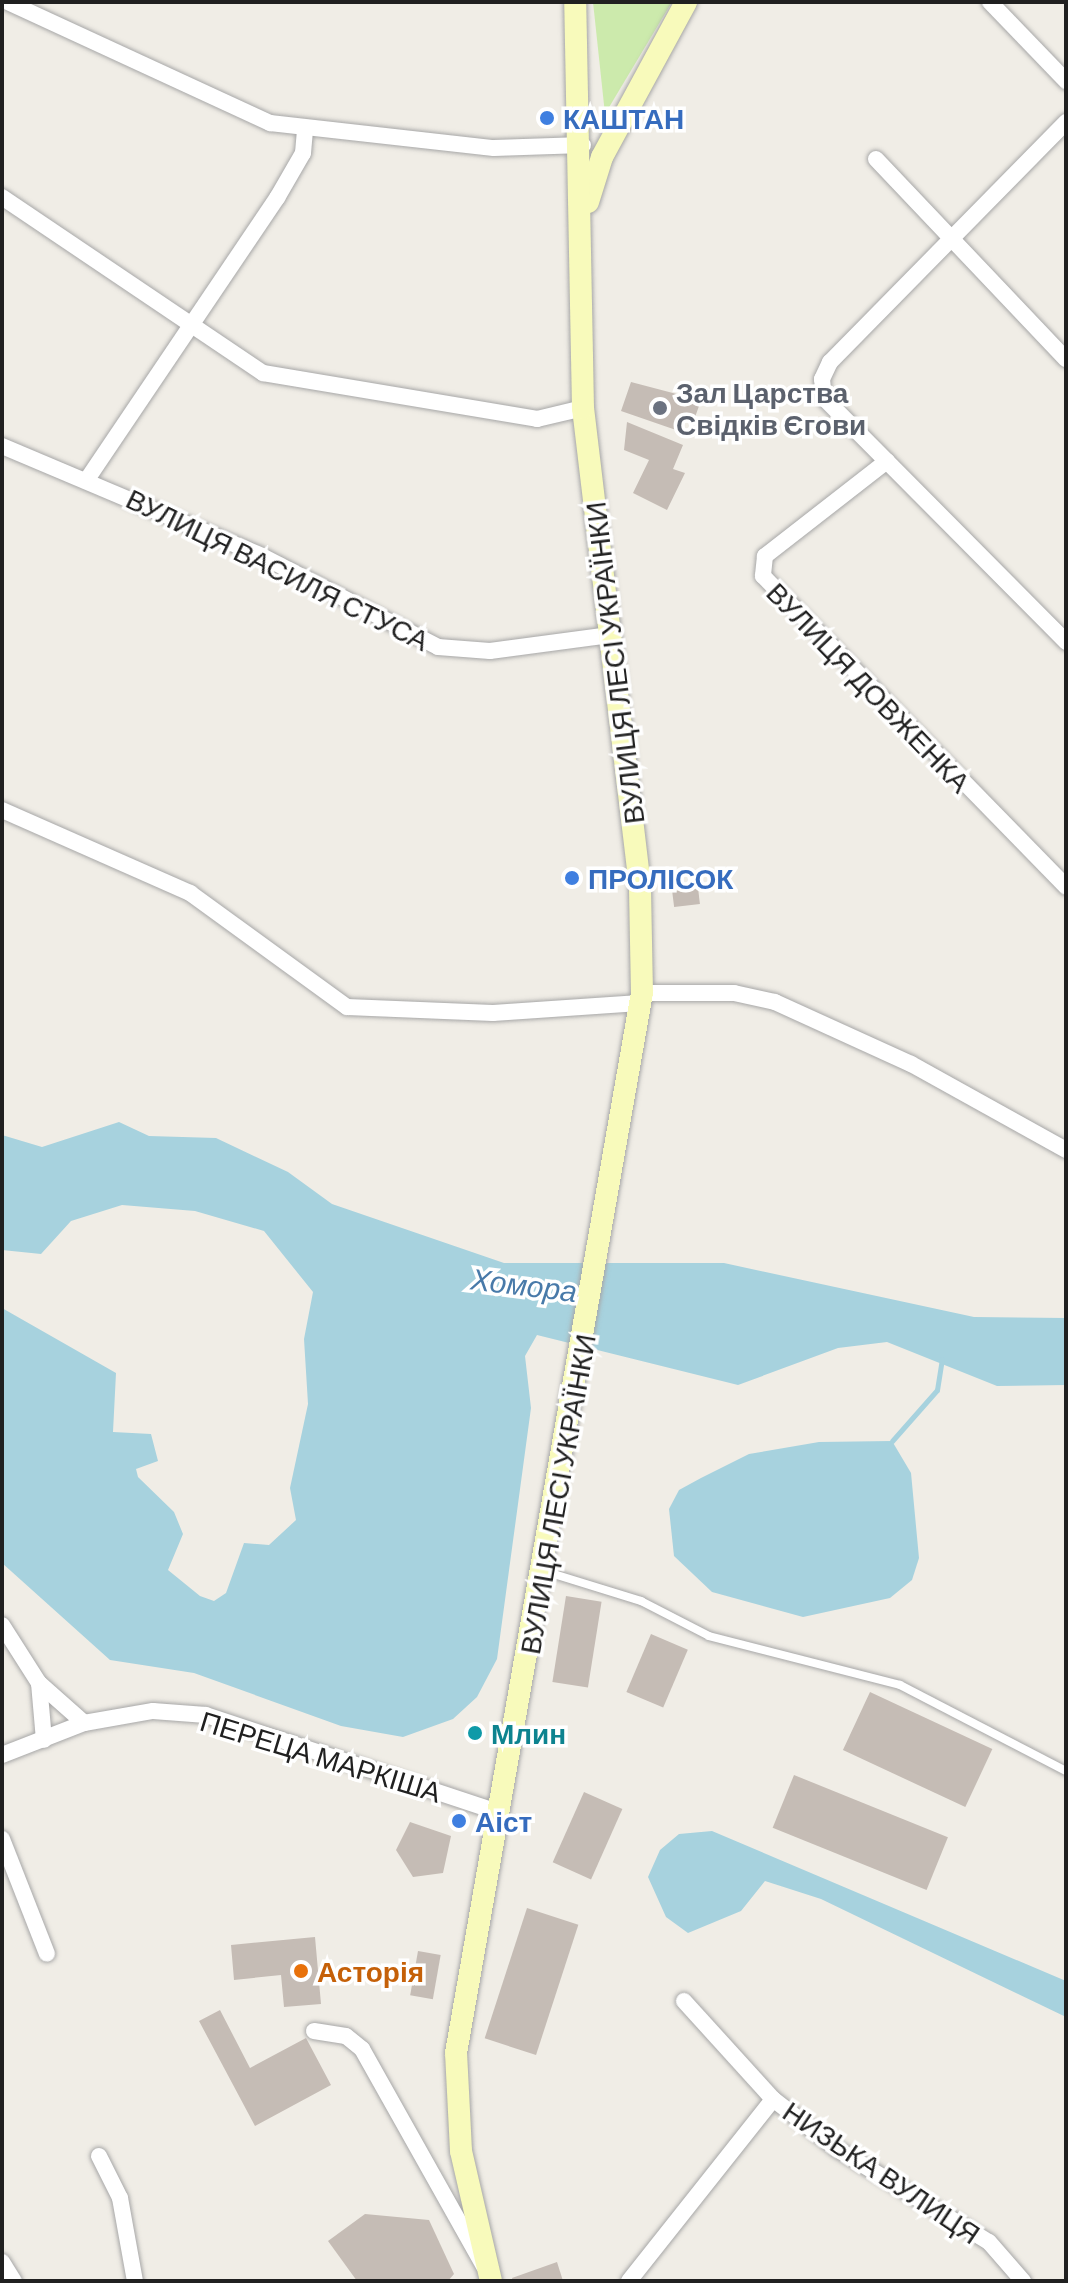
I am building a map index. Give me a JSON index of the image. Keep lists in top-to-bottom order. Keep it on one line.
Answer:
{"streets":{"main road":["ВУЛИЦЯ ЛЕСІ УКРАЇНКИ"],"street":["ВУЛИЦЯ ВАСИЛЯ СТУСА","ВУЛИЦЯ ДОВЖЕНКА","ПЕРЕЦА МАРКІША","НИЗЬКА ВУЛИЦЯ"]},"crossings":[["ВУЛИЦЯ ВАСИЛЯ СТУСА","ВУЛИЦЯ ЛЕСІ УКРАЇНКИ"],["ВУЛИЦЯ ЛЕСІ УКРАЇНКИ","ПЕРЕЦА МАРКІША"]],"water":["Хомора"],"places":["КАШТАН","Зал Царства Свідків Єгови","ПРОЛІСОК","Млин","Аіст","Асторія"]}
